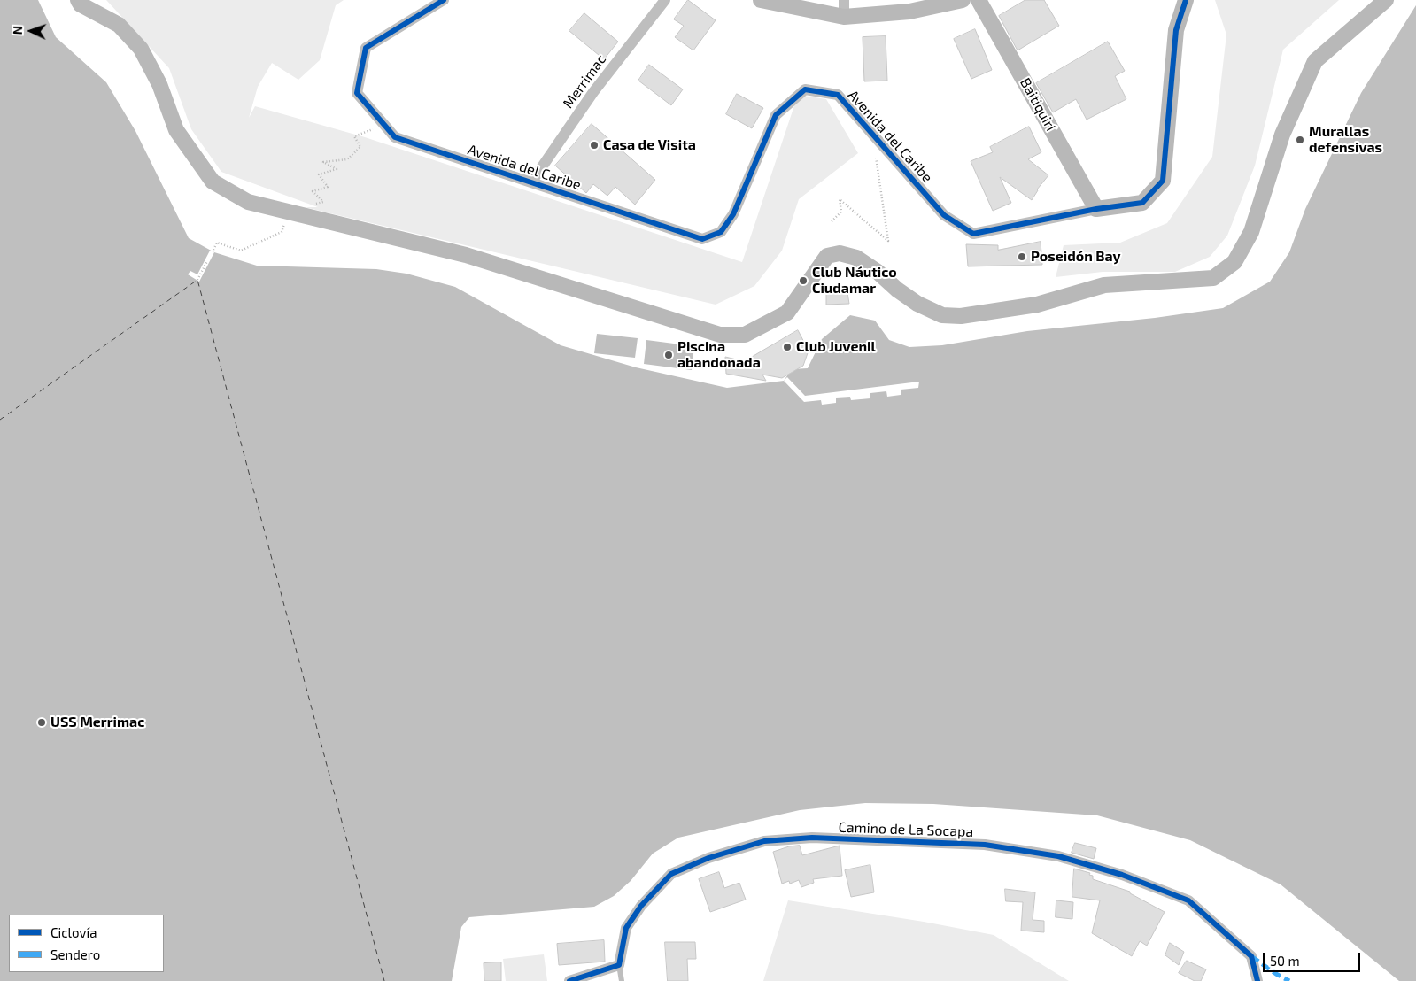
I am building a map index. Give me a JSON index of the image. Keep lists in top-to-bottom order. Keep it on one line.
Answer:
{"streets":{"main road":["Baitiquirí","Avenida del Caribe"],"street":["Merrimac","Camino de La Socapa"]},"crossings":[["Merrimac","Avenida del Caribe"],["Baitiquirí","Avenida del Caribe"]],"places":["Murallas defensivas","Casa de Visita","Poseidón Bay","Club Náutico Ciudamar","Club Juvenil","Piscina abandonada","USS Merrimac"],"legend":["Ciclovía","Sendero"],"scale_bar":"50 m","north":"left"}
